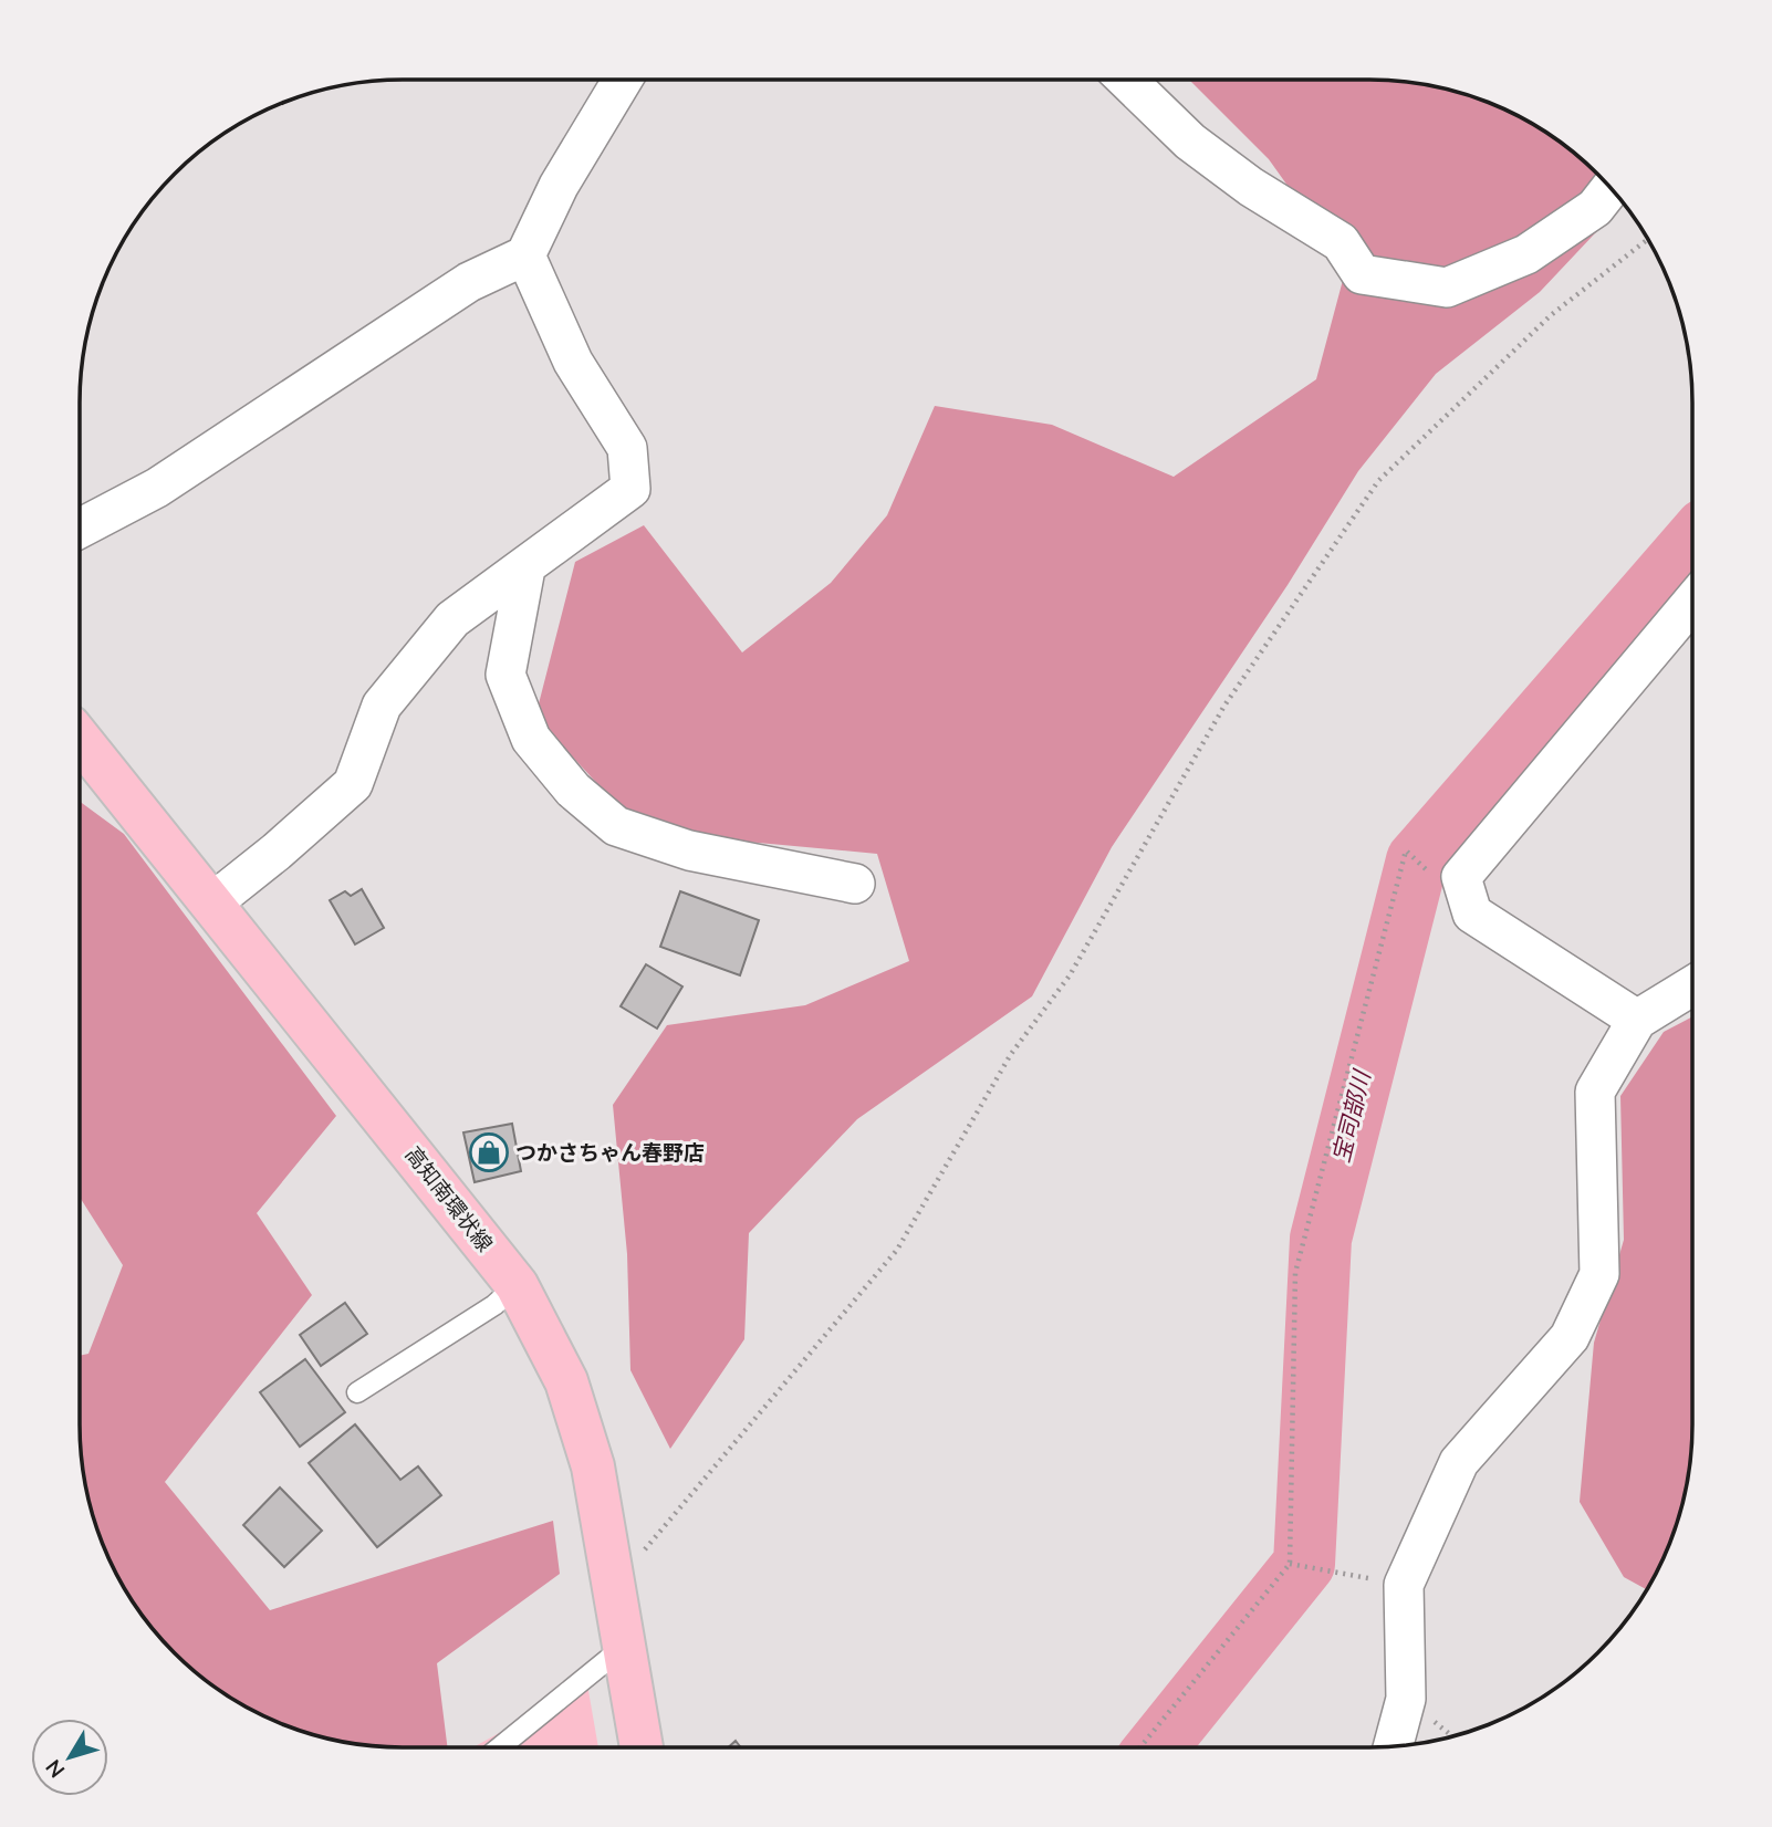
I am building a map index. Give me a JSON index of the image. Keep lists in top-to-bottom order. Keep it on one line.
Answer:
{"streets":{"main road":["高知南環状線"]},"water":["宝司部川"],"places":{"shop":["つかさちゃん春野店"]},"north":"bottom left"}
